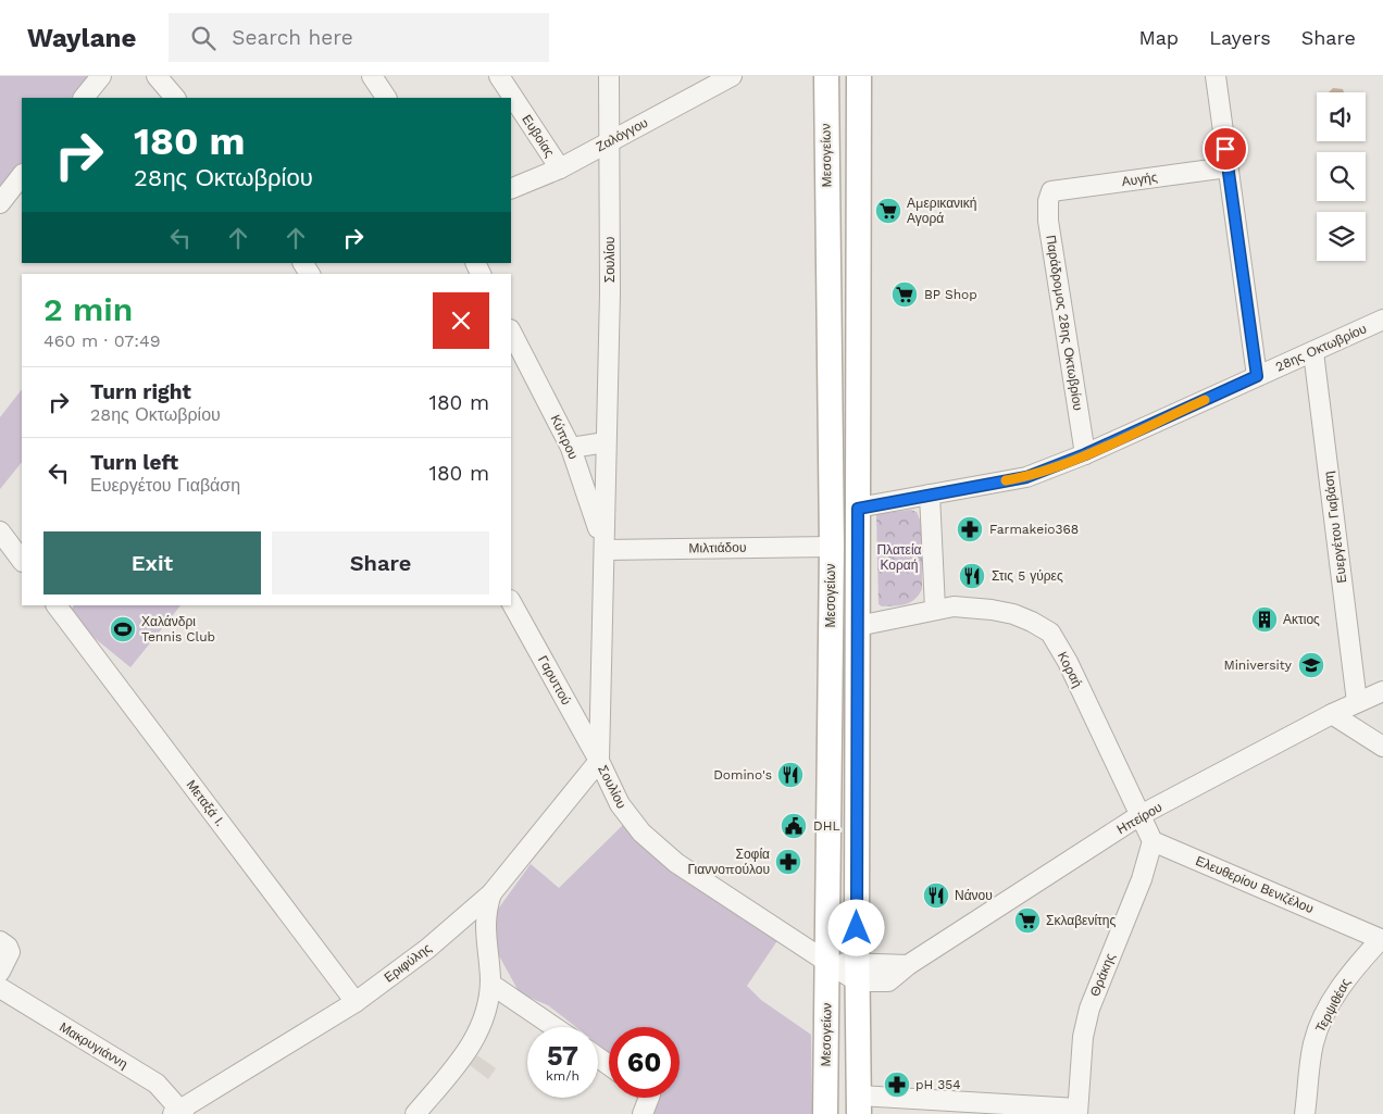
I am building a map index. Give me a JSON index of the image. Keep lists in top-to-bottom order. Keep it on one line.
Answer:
{"streets":{"main road":["Μεσογείων"],"street":["Ζαλόγγου","Ευβοίας","Αυγής","Σουλίου","Παράδρομος 28ης Οκτωβρίου","28ης Οκτωβρίου","Κύπρου","Ευεργέτου Γιαβάση","Μιλτιάδου","Κοραή","Γαρυττού","Μεταξά Ι.","Ηπείρου","Ελευθερίου Βενιζέλου","Εριφύλης","Θράκης","Τερψιθέας","Μακρυγιάννη"]},"crossings":[["Ζαλόγγου","Ευβοίας"],["Ζαλόγγου","Σουλίου"],["Μεσογείων","Σουλίου"],["Μεσογείων","28ης Οκτωβρίου"],["Μεσογείων","Μιλτιάδου"],["Μεσογείων","Κοραή"],["Μεσογείων","Ηπείρου"],["Αυγής","Παράδρομος 28ης Οκτωβρίου"],["Σουλίου","Κύπρου"],["Σουλίου","Μιλτιάδου"],["Σουλίου","Γαρυττού"],["Σουλίου","Ηπείρου"],["Σουλίου","Εριφύλης"],["Παράδρομος 28ης Οκτωβρίου","28ης Οκτωβρίου"],["28ης Οκτωβρίου","Ευεργέτου Γιαβάση"],["Κύπρου","Μιλτιάδου"],["Ευεργέτου Γιαβάση","Ηπείρου"],["Κοραή","Ηπείρου"],["Γαρυττού","Εριφύλης"],["Μεταξά Ι.","Εριφύλης"],["Ελευθερίου Βενιζέλου","Θράκης"],["Ελευθερίου Βενιζέλου","Τερψιθέας"],["Εριφύλης","Μακρυγιάννη"]],"parks":["Πλατεία Κοραή"],"places":{"supermarket":["Αμερικανική Αγορά","BP Shop","Σκλαβενίτης"],"pharmacy":["Farmakeio368","Σοφία Γιαννοπούλου","pH 354"],"restaurant":["Στις 5 γύρες","Domino's","Νάνου"],"building":["Ακτιος"],"sports":["Χαλάνδρι Tennis Club"],"school or university":["Miniversity"],"public building":["DHL"]},"page":{"header":"Waylane","search":"Search here","nav":["Map","Layers","Share"],"turn":["180 m","28ης Οκτωβρίου"],"heading":["2 min","460 m · 07:49"],"list":[{"name":"Turn right","note":"28ης Οκτωβρίου","value":"180 m"},{"name":"Turn left","note":"Ευεργέτου Γιαβάση","value":"180 m"}],"buttons":["Exit","Share"],"speed":"57 km/h","limit":"60"}}
